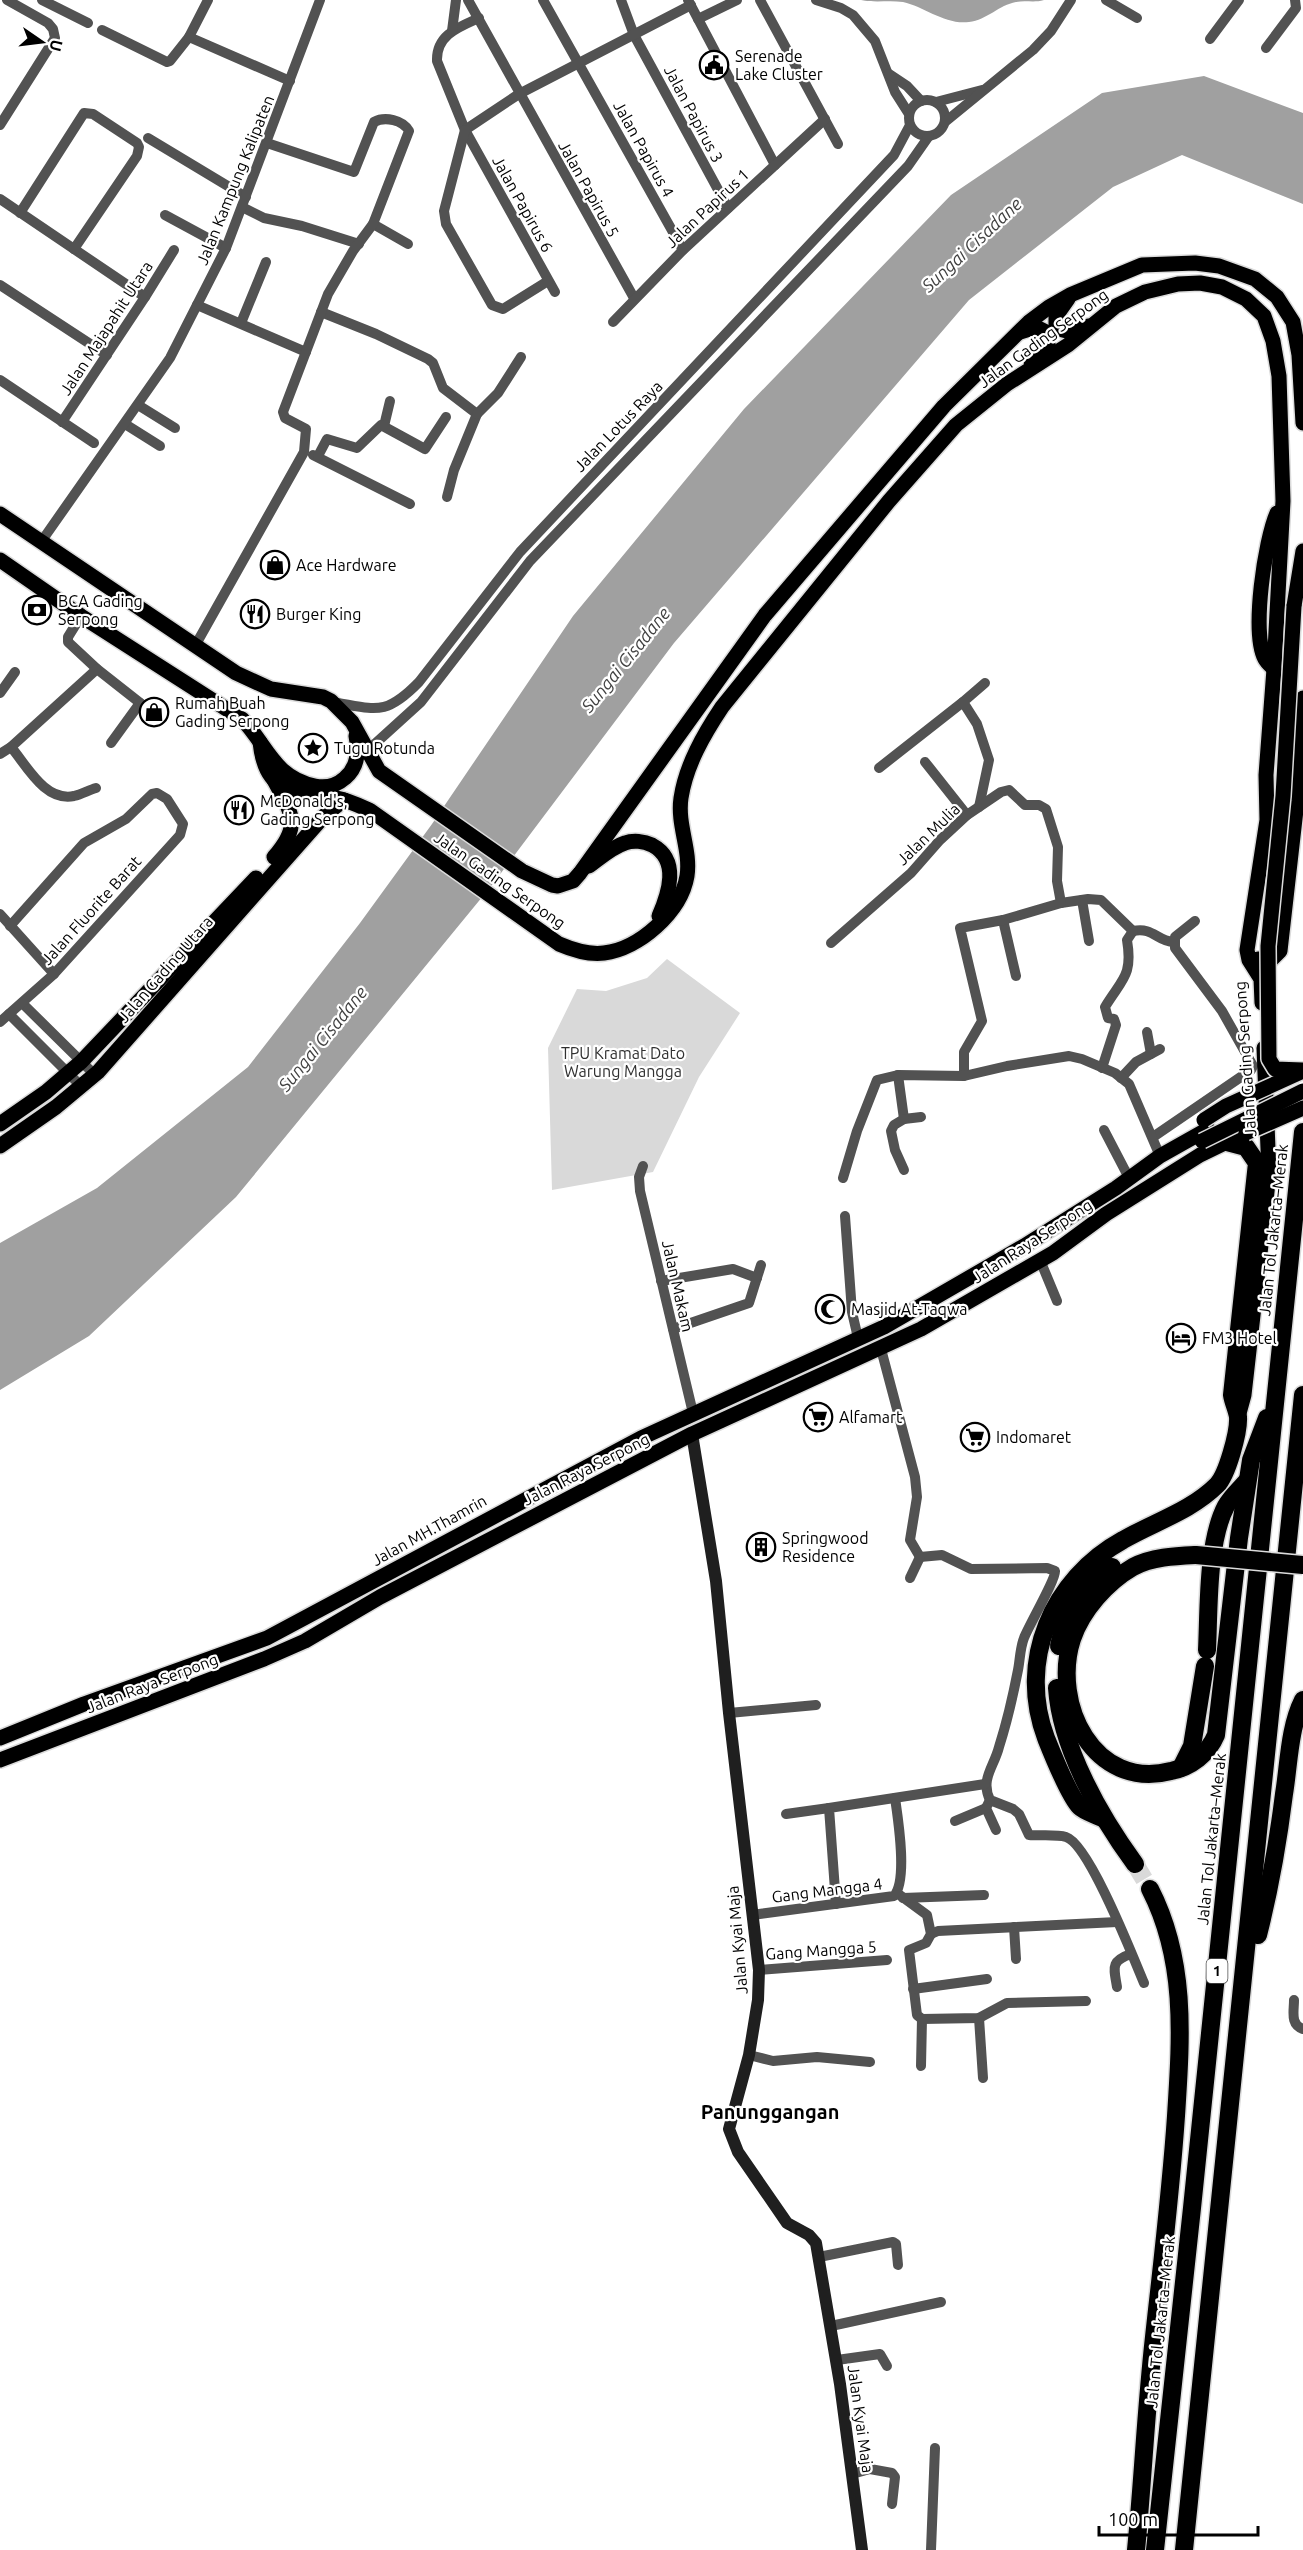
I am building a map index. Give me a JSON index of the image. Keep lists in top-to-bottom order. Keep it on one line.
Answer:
{"streets":{"highway":["Jalan Tol Jakarta–Merak","1"],"main road":["Jalan Gading Serpong","Jalan Gading Utara","Jalan Raya Serpong","Jalan MH.Thamrin","Jalan Kyai Maja"],"street":["Jalan Papirus 3","Jalan Papirus 4","Jalan Kampung Kalipaten","Jalan Papirus 5","Jalan Papirus 6","Jalan Papirus 1","Jalan Majapahit Utara","Jalan Lotus Raya","Jalan Mulia","Jalan Fluorite Barat","Jalan Makam","Gang Mangga 4","Gang Mangga 5"]},"crossings":[["Jalan Papirus 3","Jalan Papirus 1"],["Jalan Papirus 4","Jalan Papirus 1"],["Jalan Papirus 5","Jalan Papirus 1"],["Jalan Gading Serpong","Jalan Lotus Raya"],["Jalan Gading Serpong","Jalan Gading Utara"],["Jalan Raya Serpong","Jalan Kyai Maja"],["Jalan Makam","Jalan MH.Thamrin"],["Gang Mangga 4","Jalan Kyai Maja"],["Jalan Kyai Maja","Gang Mangga 5"]],"districts":["Panunggangan"],"water":["Sungai Cisadane"],"parks":["TPU Kramat Dato Warung Mangga"],"places":{"public building":["Serenade Lake Cluster"],"shop":["Ace Hardware","Rumah Buah Gading Serpong"],"bank":["BCA Gading Serpong"],"restaurant":["Burger King","McDonald's, Gading Serpong"],"place":["Tugu Rotunda"],"mosque":["Masjid At-Taqwa"],"hotel":["FM3 Hotel"],"supermarket":["Alfamart","Indomaret"],"building":["Springwood Residence"]},"scale_bar":"100 m","north":"right"}
